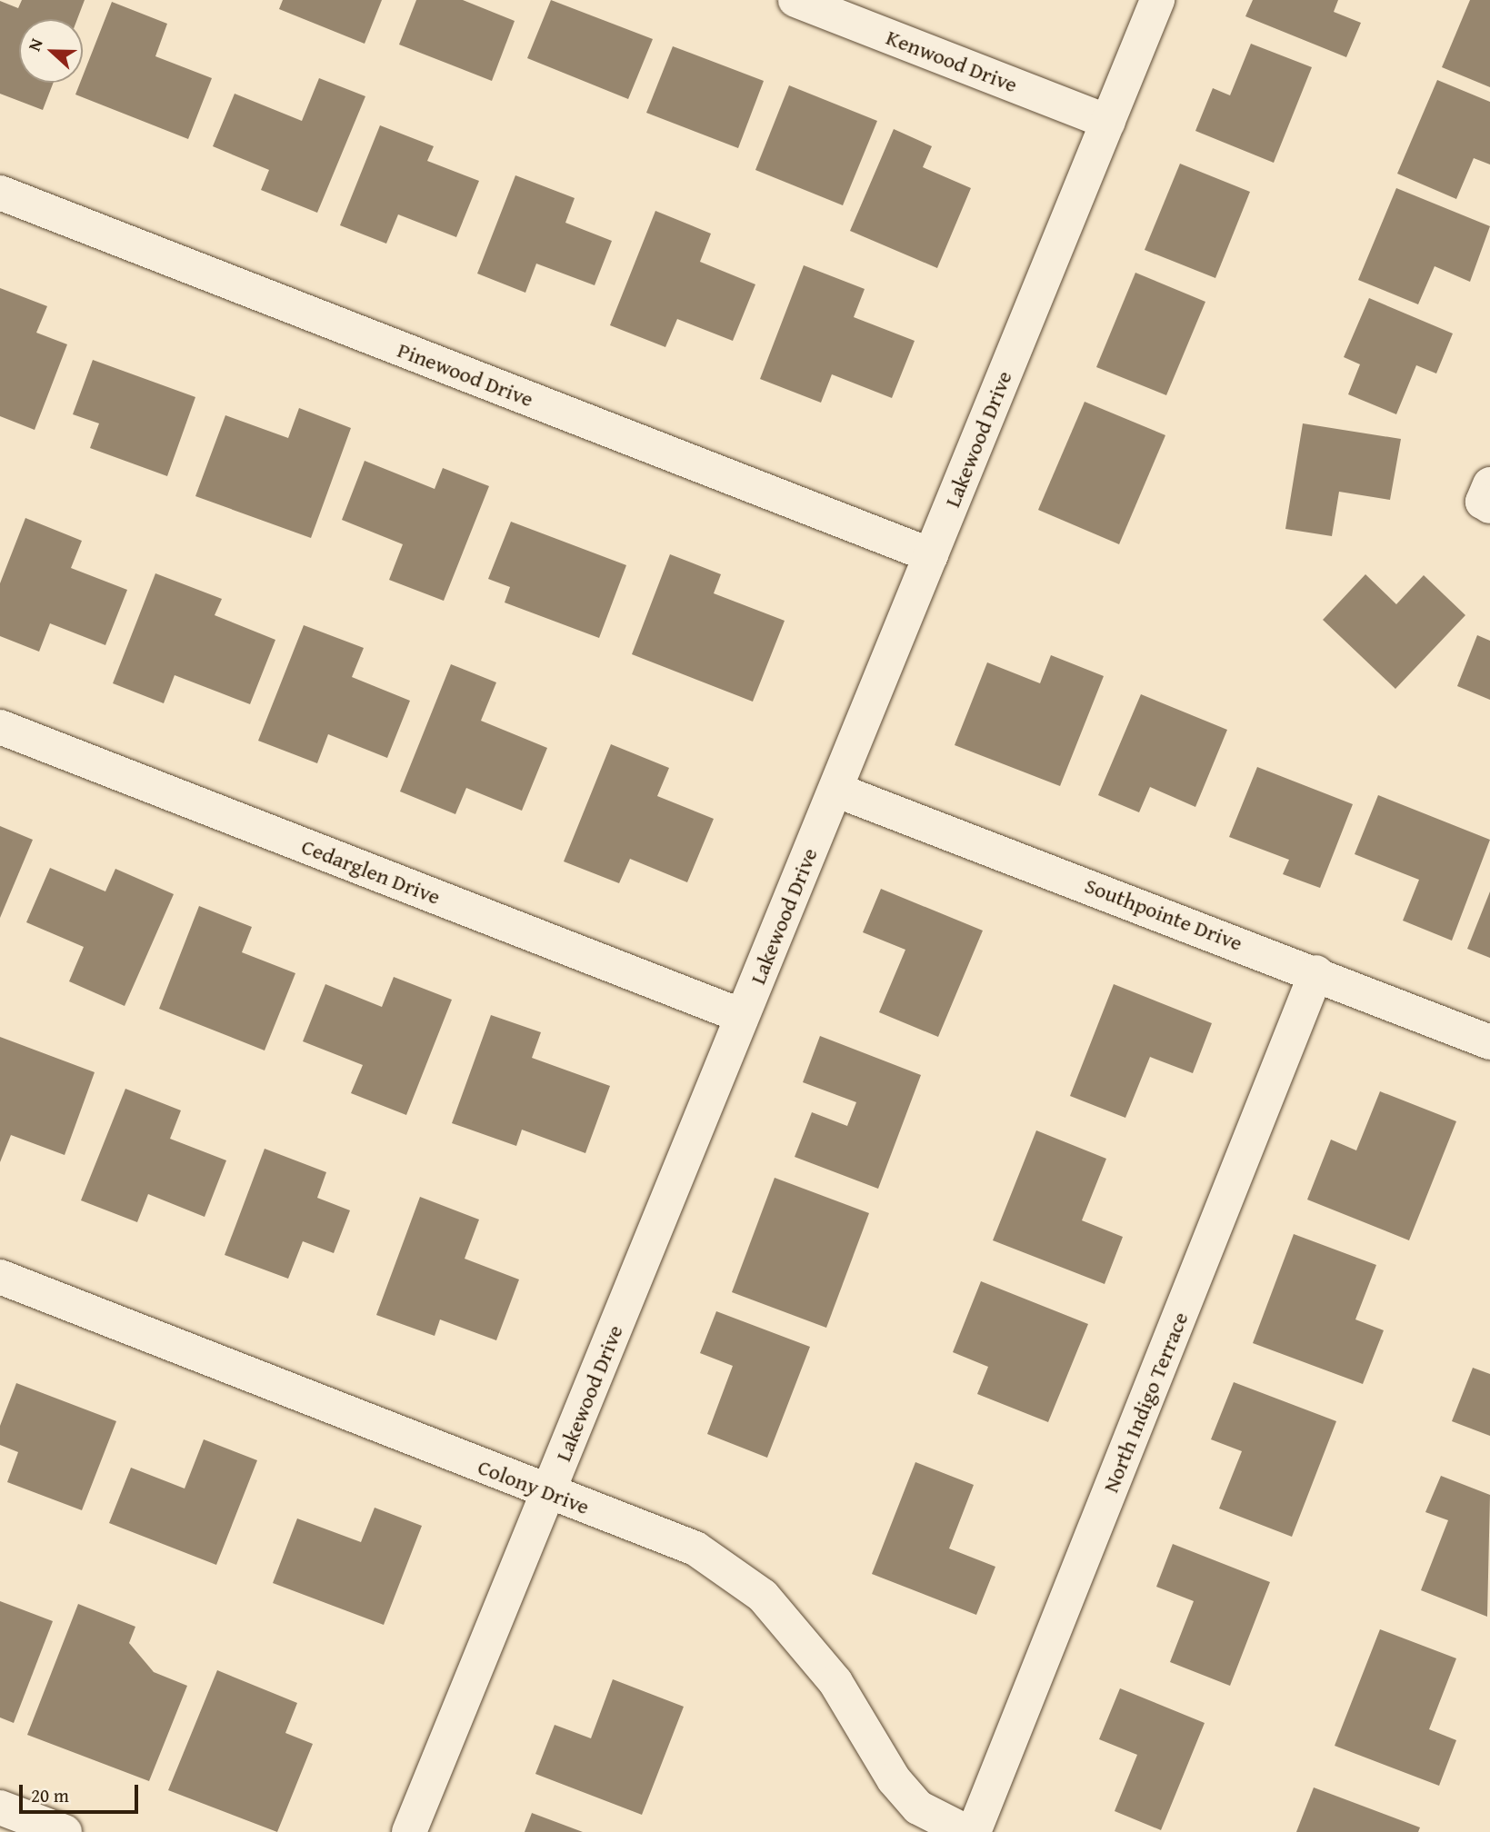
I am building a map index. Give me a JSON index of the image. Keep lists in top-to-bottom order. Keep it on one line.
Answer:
{"streets":{"street":["Kenwood Drive","Pinewood Drive","Lakewood Drive","Cedarglen Drive","Southpointe Drive","North Indigo Terrace","Colony Drive"]},"crossings":[["Kenwood Drive","Lakewood Drive"],["Pinewood Drive","Lakewood Drive"],["Lakewood Drive","Cedarglen Drive"],["Lakewood Drive","Southpointe Drive"],["Lakewood Drive","Colony Drive"],["Southpointe Drive","North Indigo Terrace"]],"scale_bar":"20 m","north":"left"}
